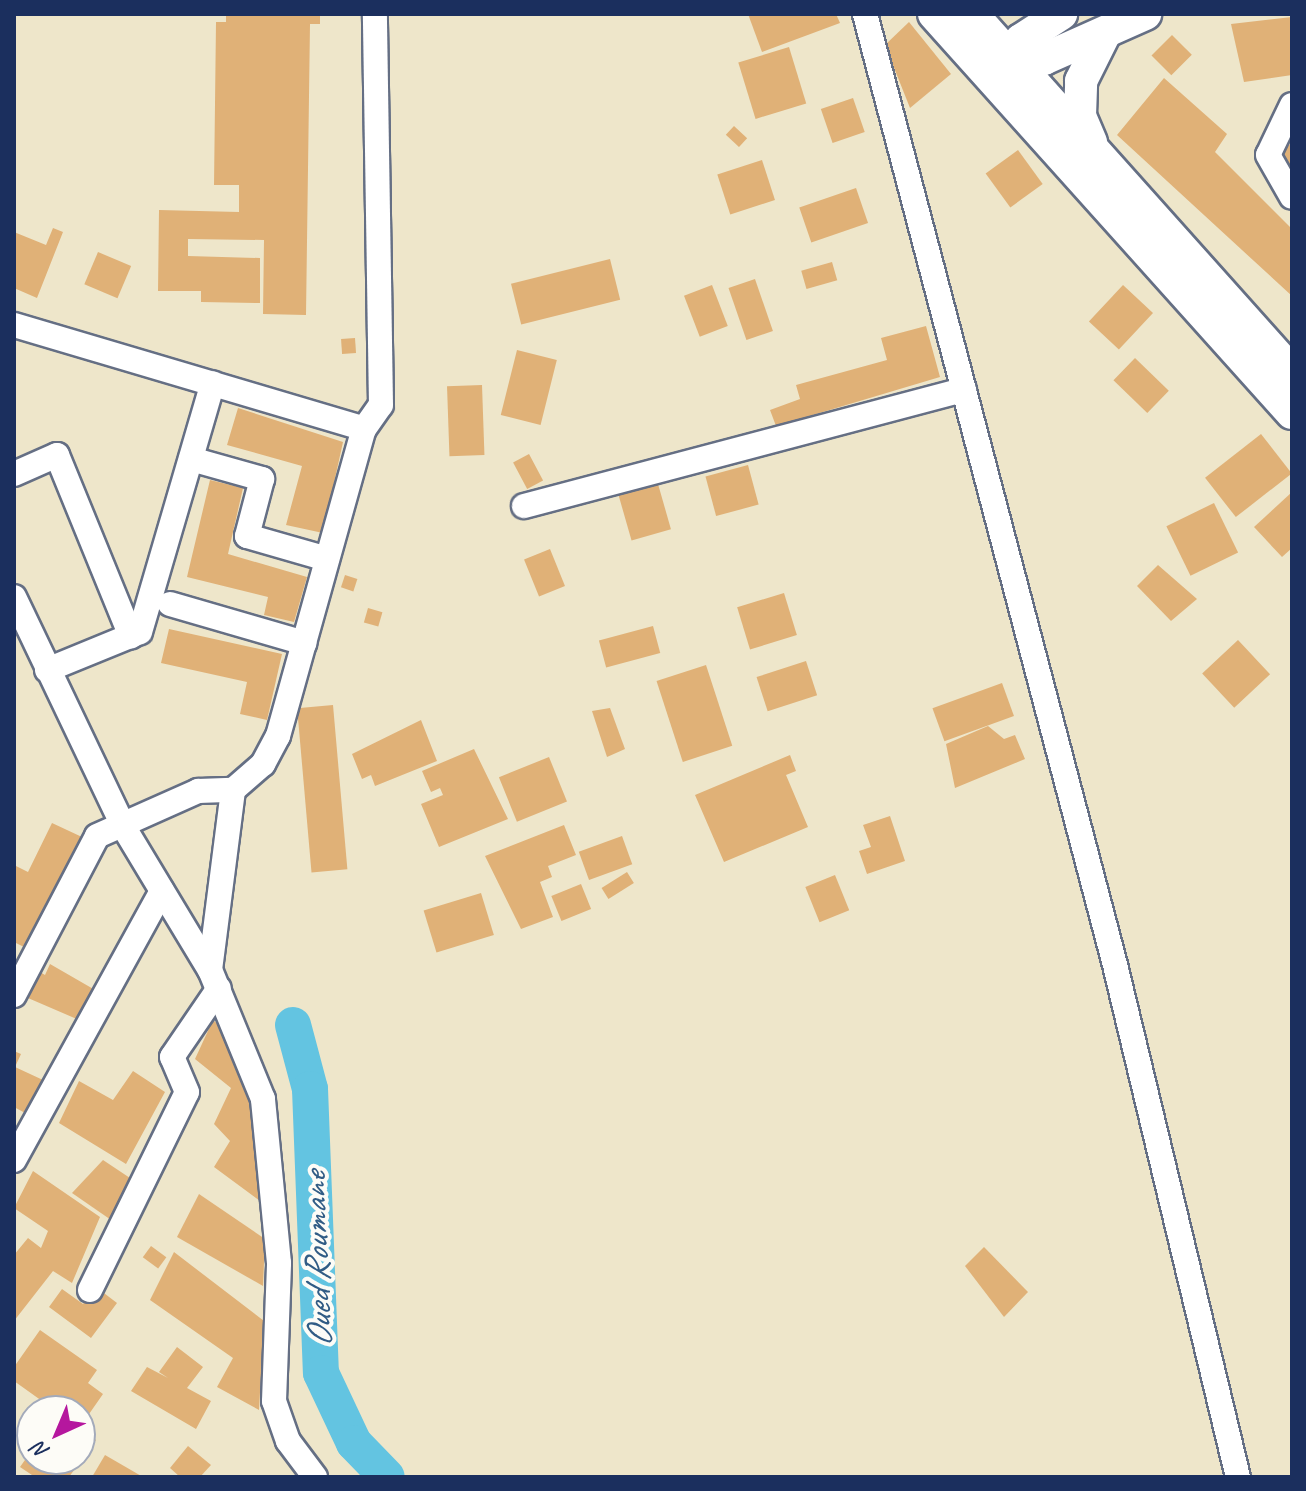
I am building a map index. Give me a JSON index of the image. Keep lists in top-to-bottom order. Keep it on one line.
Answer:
{"water":["Oued Roumane"],"north":"bottom left"}
